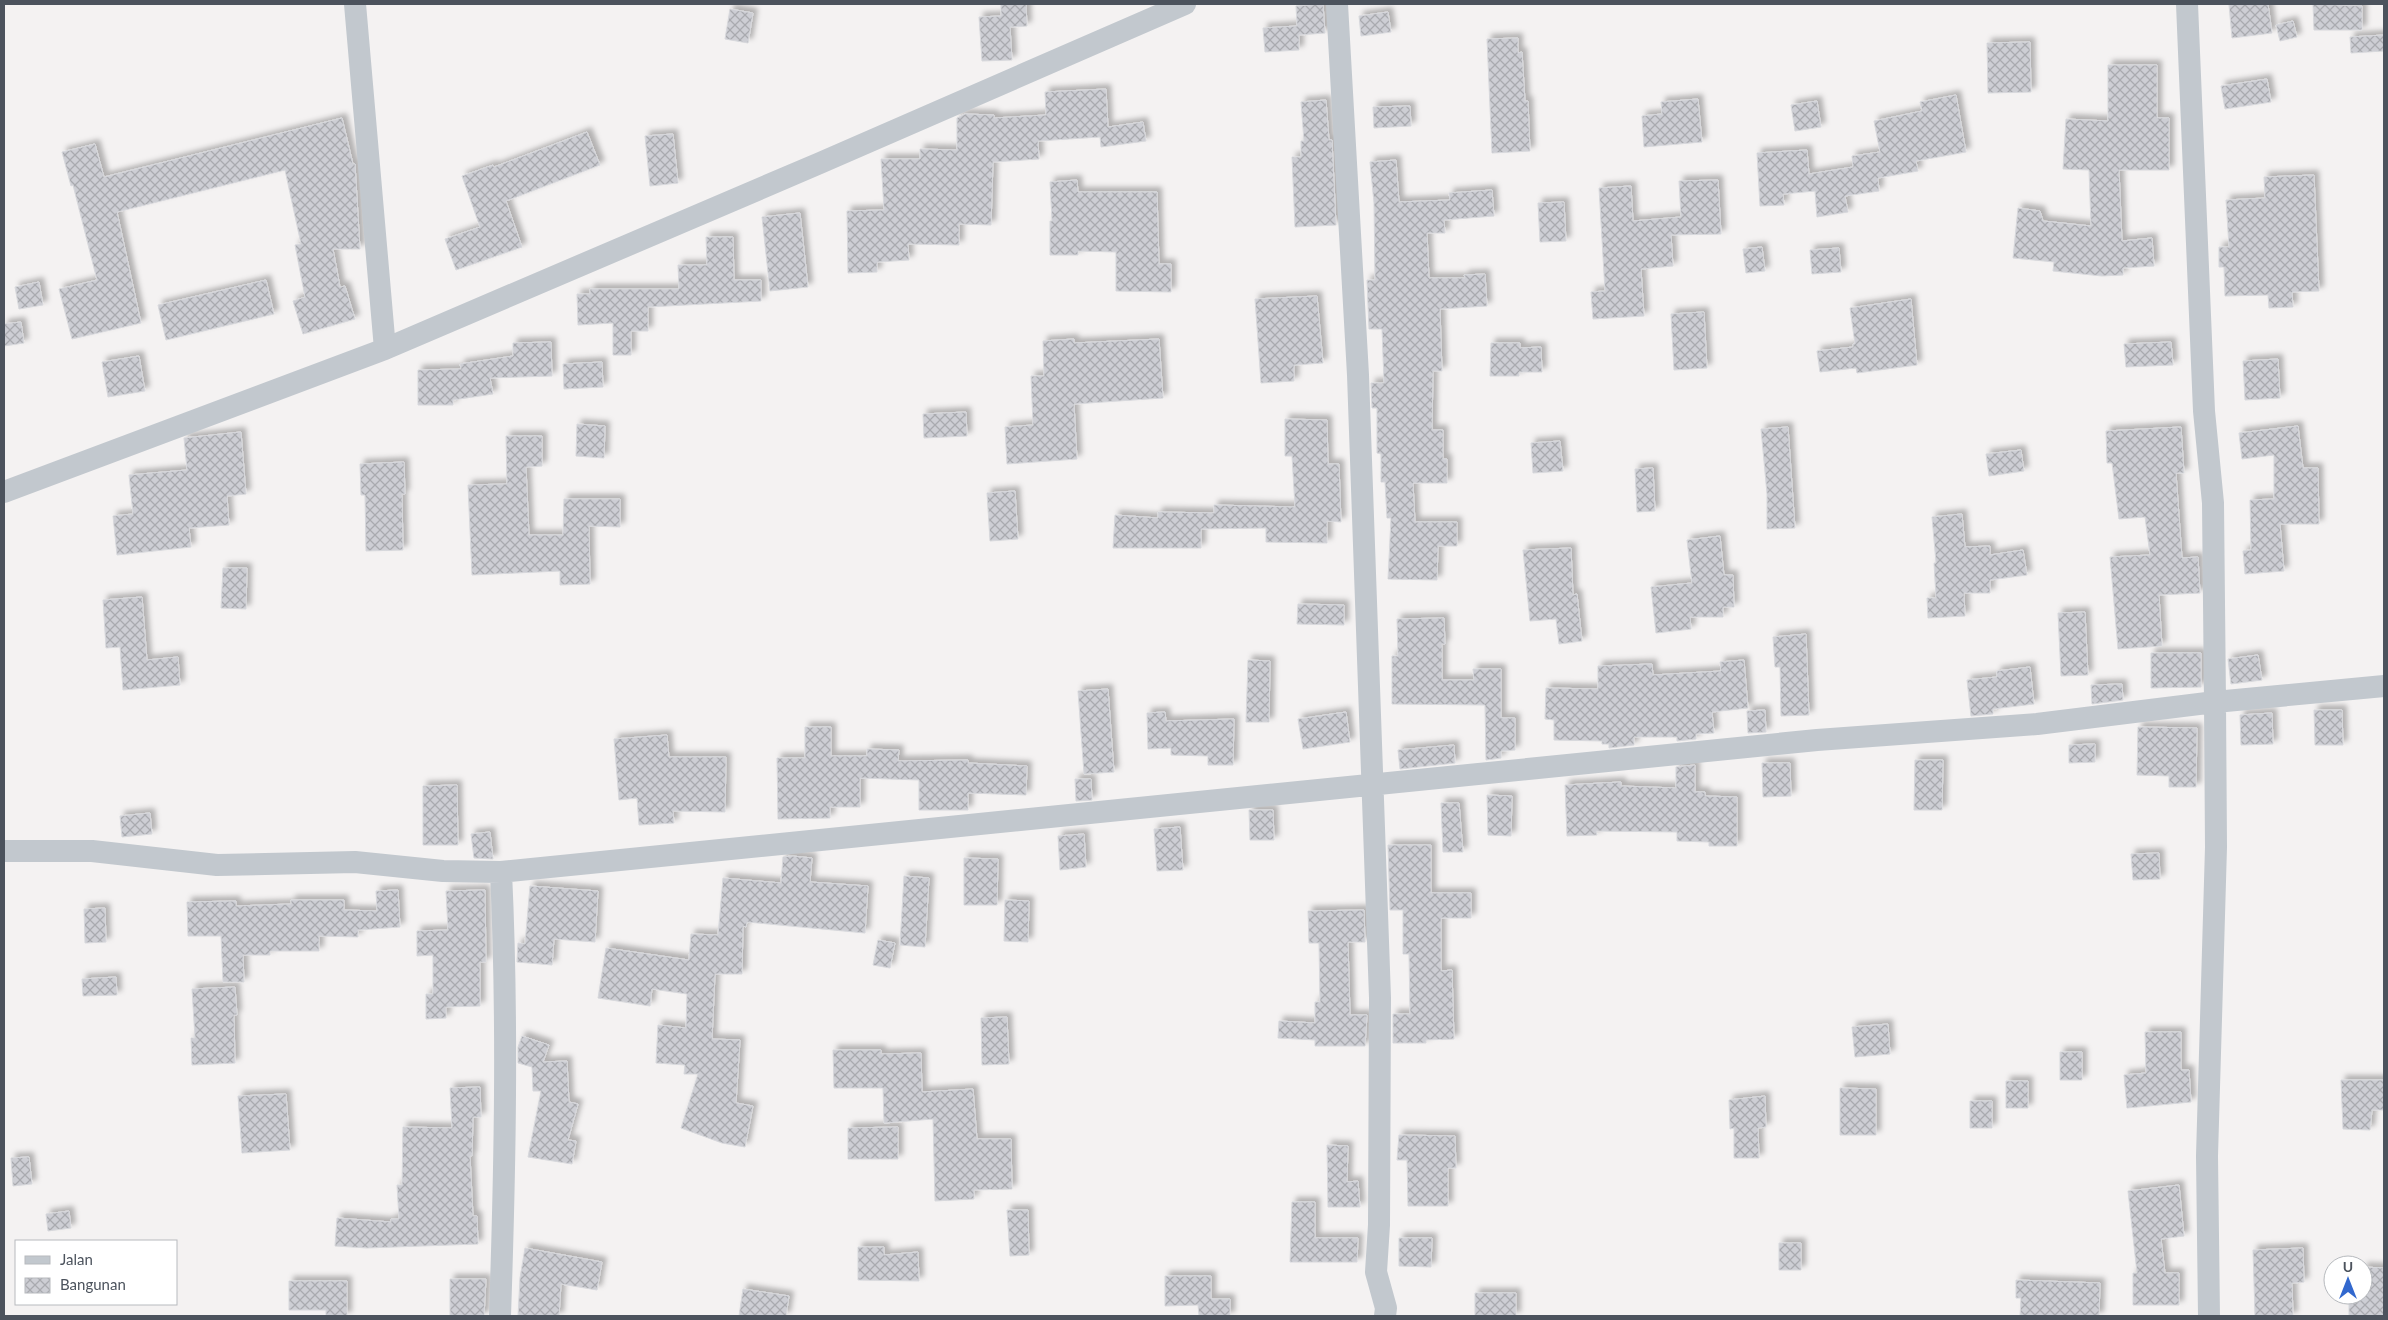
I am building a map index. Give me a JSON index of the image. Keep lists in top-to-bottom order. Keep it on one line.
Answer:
{"legend":["Jalan","Bangunan"],"north":"top"}
